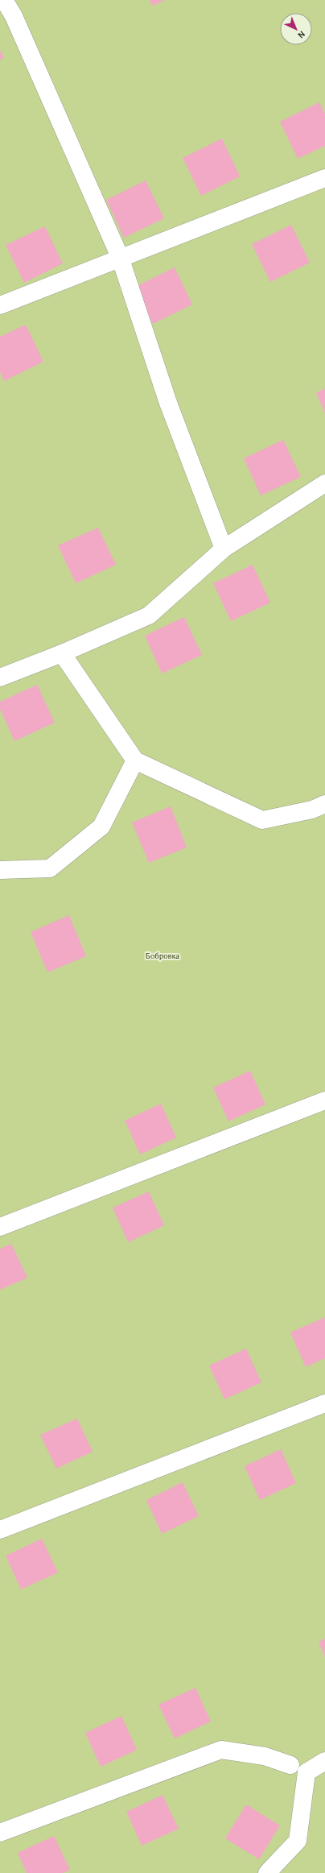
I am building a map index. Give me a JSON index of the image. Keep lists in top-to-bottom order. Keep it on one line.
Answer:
{"parks":["Бобровка"],"north":"bottom right"}
